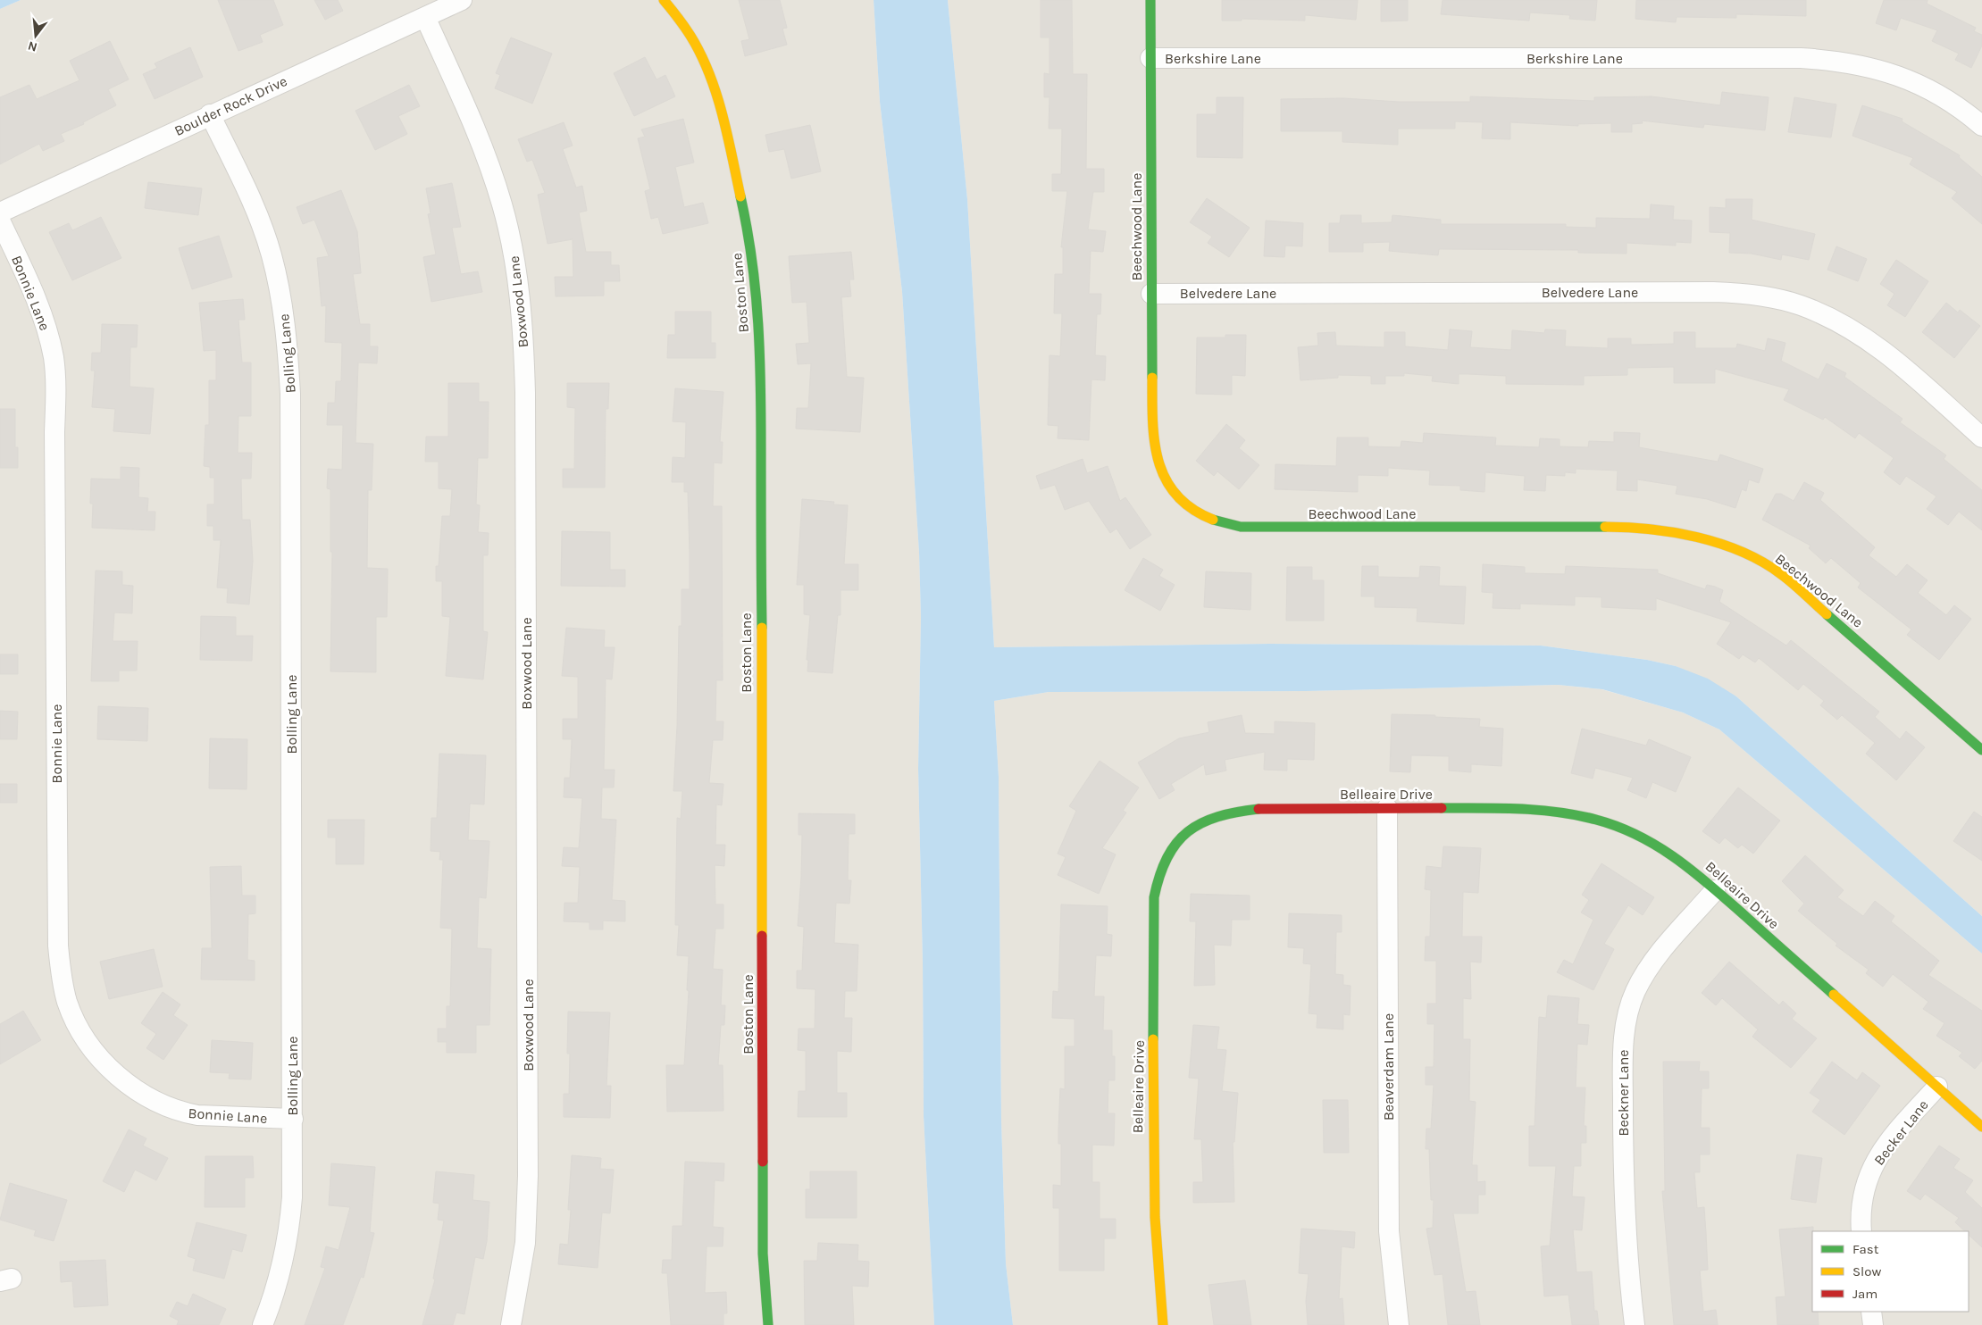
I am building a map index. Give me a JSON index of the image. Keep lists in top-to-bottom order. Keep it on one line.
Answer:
{"streets":{"street":["Berkshire Lane","Boulder Rock Drive","Beechwood Lane","Belvedere Lane","Bonnie Lane","Boston Lane","Boxwood Lane","Bolling Lane","Belleaire Drive","Beaverdam Lane","Beckner Lane","Becker Lane"]},"crossings":[["Berkshire Lane","Beechwood Lane"],["Boulder Rock Drive","Boxwood Lane"],["Boulder Rock Drive","Bolling Lane"],["Beechwood Lane","Belvedere Lane"],["Bonnie Lane","Bolling Lane"],["Belleaire Drive","Beaverdam Lane"],["Belleaire Drive","Beckner Lane"],["Belleaire Drive","Becker Lane"]],"legend":["Fast","Slow","Jam"],"north":"bottom"}
